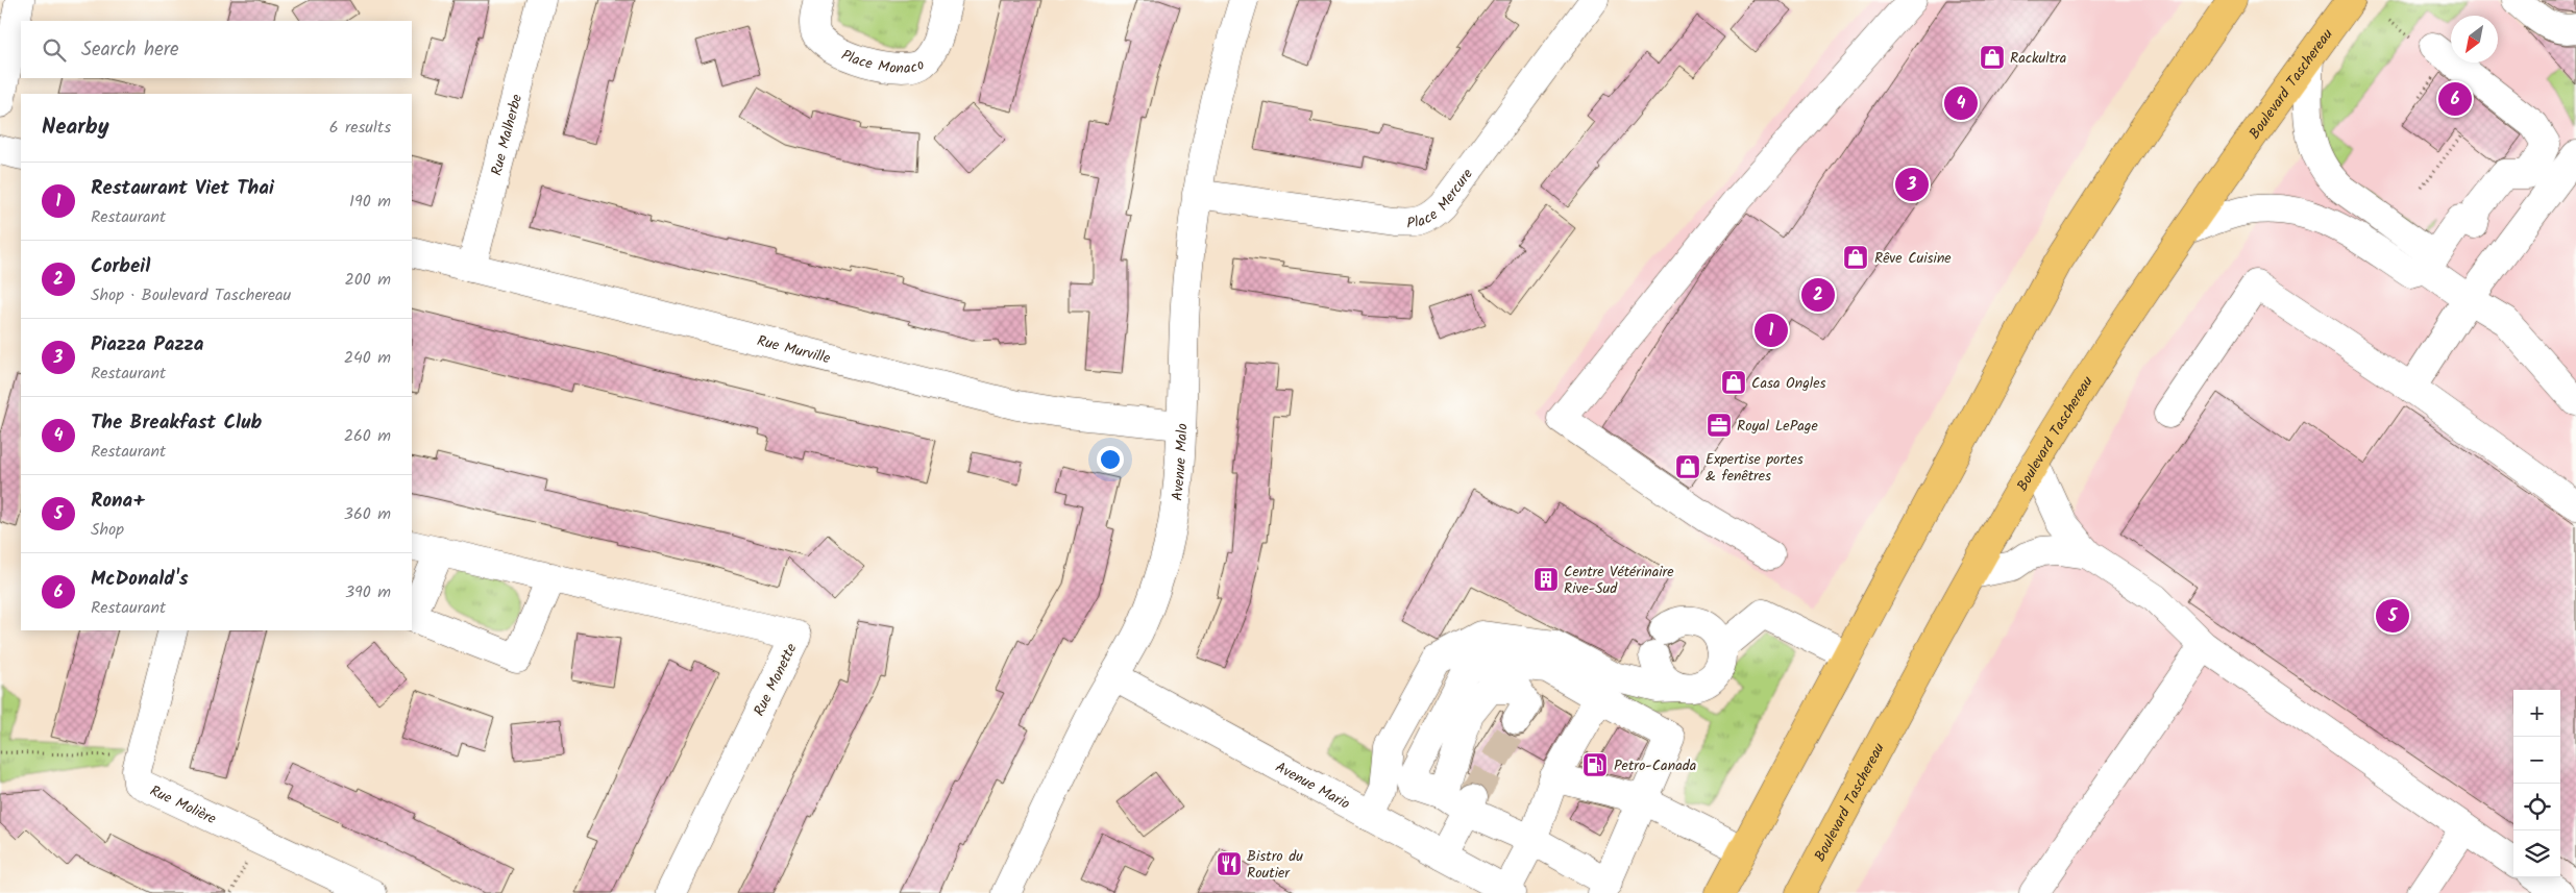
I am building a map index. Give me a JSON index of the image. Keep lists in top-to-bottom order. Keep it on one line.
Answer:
{"streets":{"main road":["Boulevard Taschereau"],"street":["Place Monaco","Rue Malherbe","Place Mercure","Rue Murville","Avenue Malo","Rue Monette","Avenue Mario","Rue Molière"]},"crossings":[["Rue Malherbe","Rue Murville"],["Place Mercure","Avenue Malo"],["Rue Murville","Avenue Malo"],["Avenue Malo","Avenue Mario"]],"places":{"shop":["Rackultra","Rêve Cuisine","Casa Ongles","Expertise portes & fenêtres"],"office":["Royal LePage"],"building":["Centre Vétérinaire Rive-Sud"],"fuel station":["Petro-Canada"],"restaurant":["Bistro du Routier"]},"north":"bottom left","page":{"search":"Search here","pins":["6","4","3","2","1","5"],"heading":["Nearby","6 results"],"list":[{"mark":"1","name":"Restaurant Viet Thai","note":"Restaurant","value":"190 m"},{"mark":"2","name":"Corbeil","note":"Shop · Boulevard Taschereau","value":"200 m"},{"mark":"3","name":"Piazza Pazza","note":"Restaurant","value":"240 m"},{"mark":"4","name":"The Breakfast Club","note":"Restaurant","value":"260 m"},{"mark":"5","name":"Rona+","note":"Shop","value":"360 m"},{"mark":"6","name":"McDonald's","note":"Restaurant","value":"390 m"}],"map_buttons":["+","−"]}}
